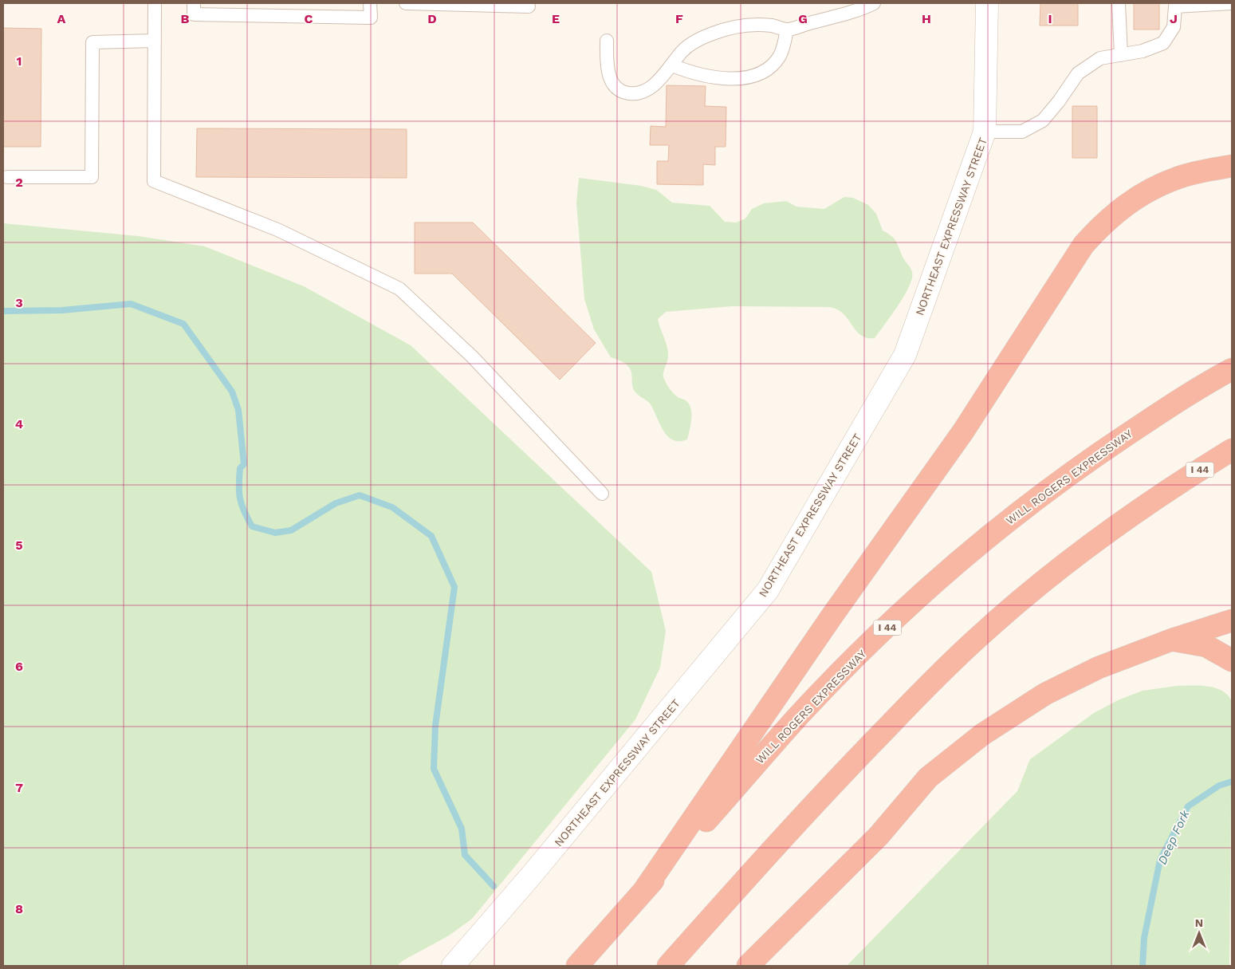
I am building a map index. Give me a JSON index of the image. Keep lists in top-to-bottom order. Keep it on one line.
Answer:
{"streets":{"highway":["I 44","WILL ROGERS EXPRESSWAY"],"street":["NORTHEAST EXPRESSWAY STREET"]},"water":["Deep Fork"],"north":"top","grid":{"columns":["A","B","C","D","E","F","G","H","I","J"],"rows":["1","2","3","4","5","6","7","8"]}}
